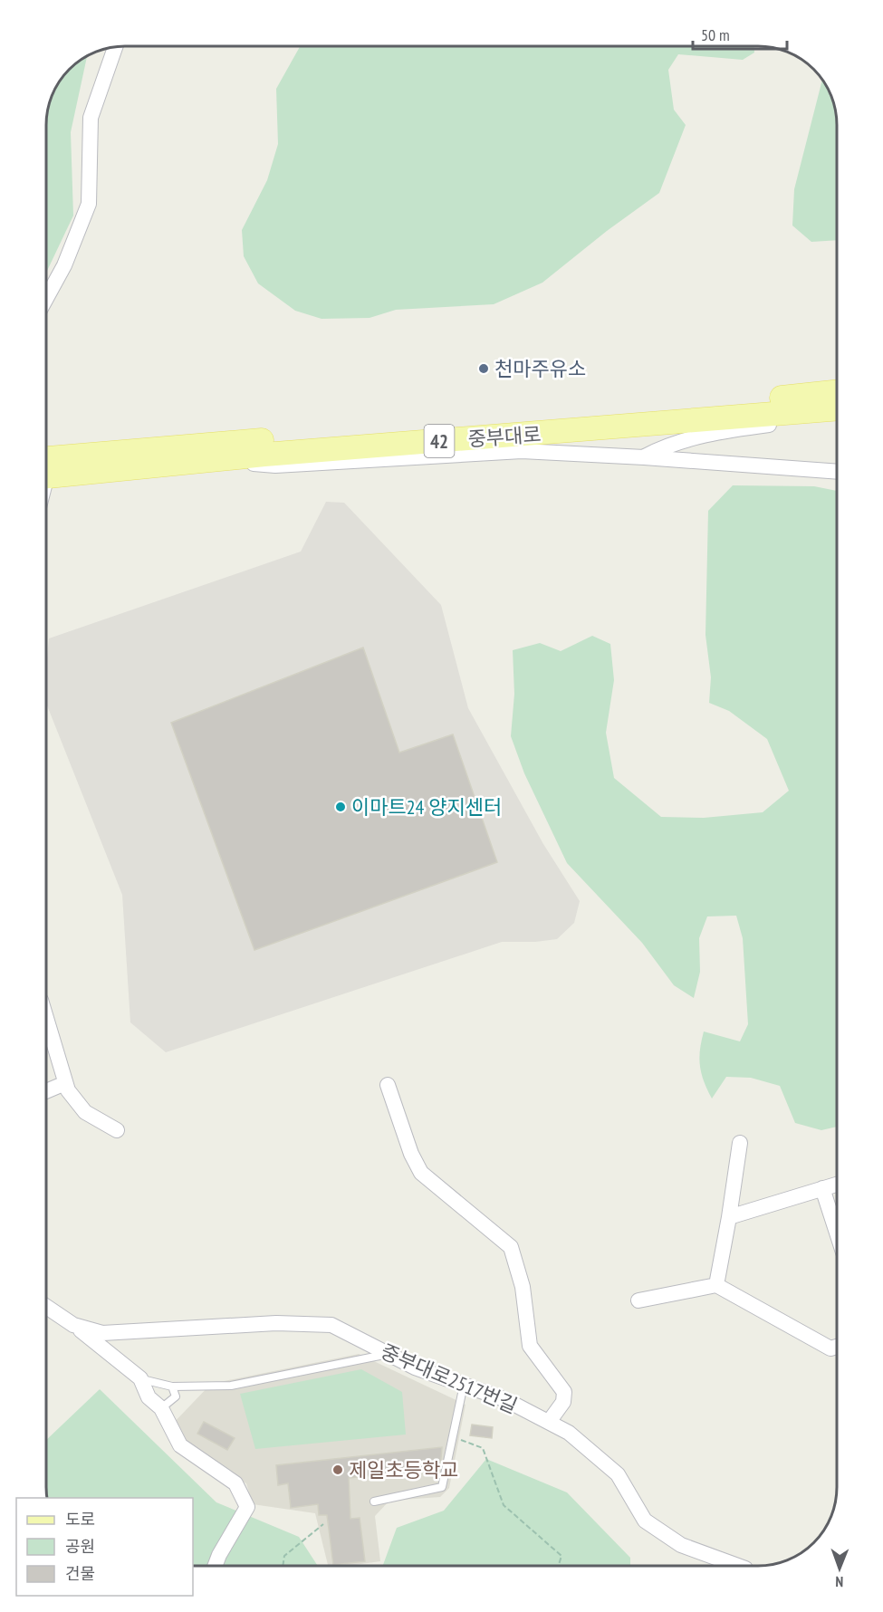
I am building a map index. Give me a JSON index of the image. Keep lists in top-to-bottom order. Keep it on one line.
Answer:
{"streets":{"main road":["중부대로","42"],"street":["중부대로2517번길"]},"places":["천마주유소","이마트24 양지센터","제일초등학교"],"legend":["도로","공원","건물"],"scale_bar":"50 m","north":"bottom"}
